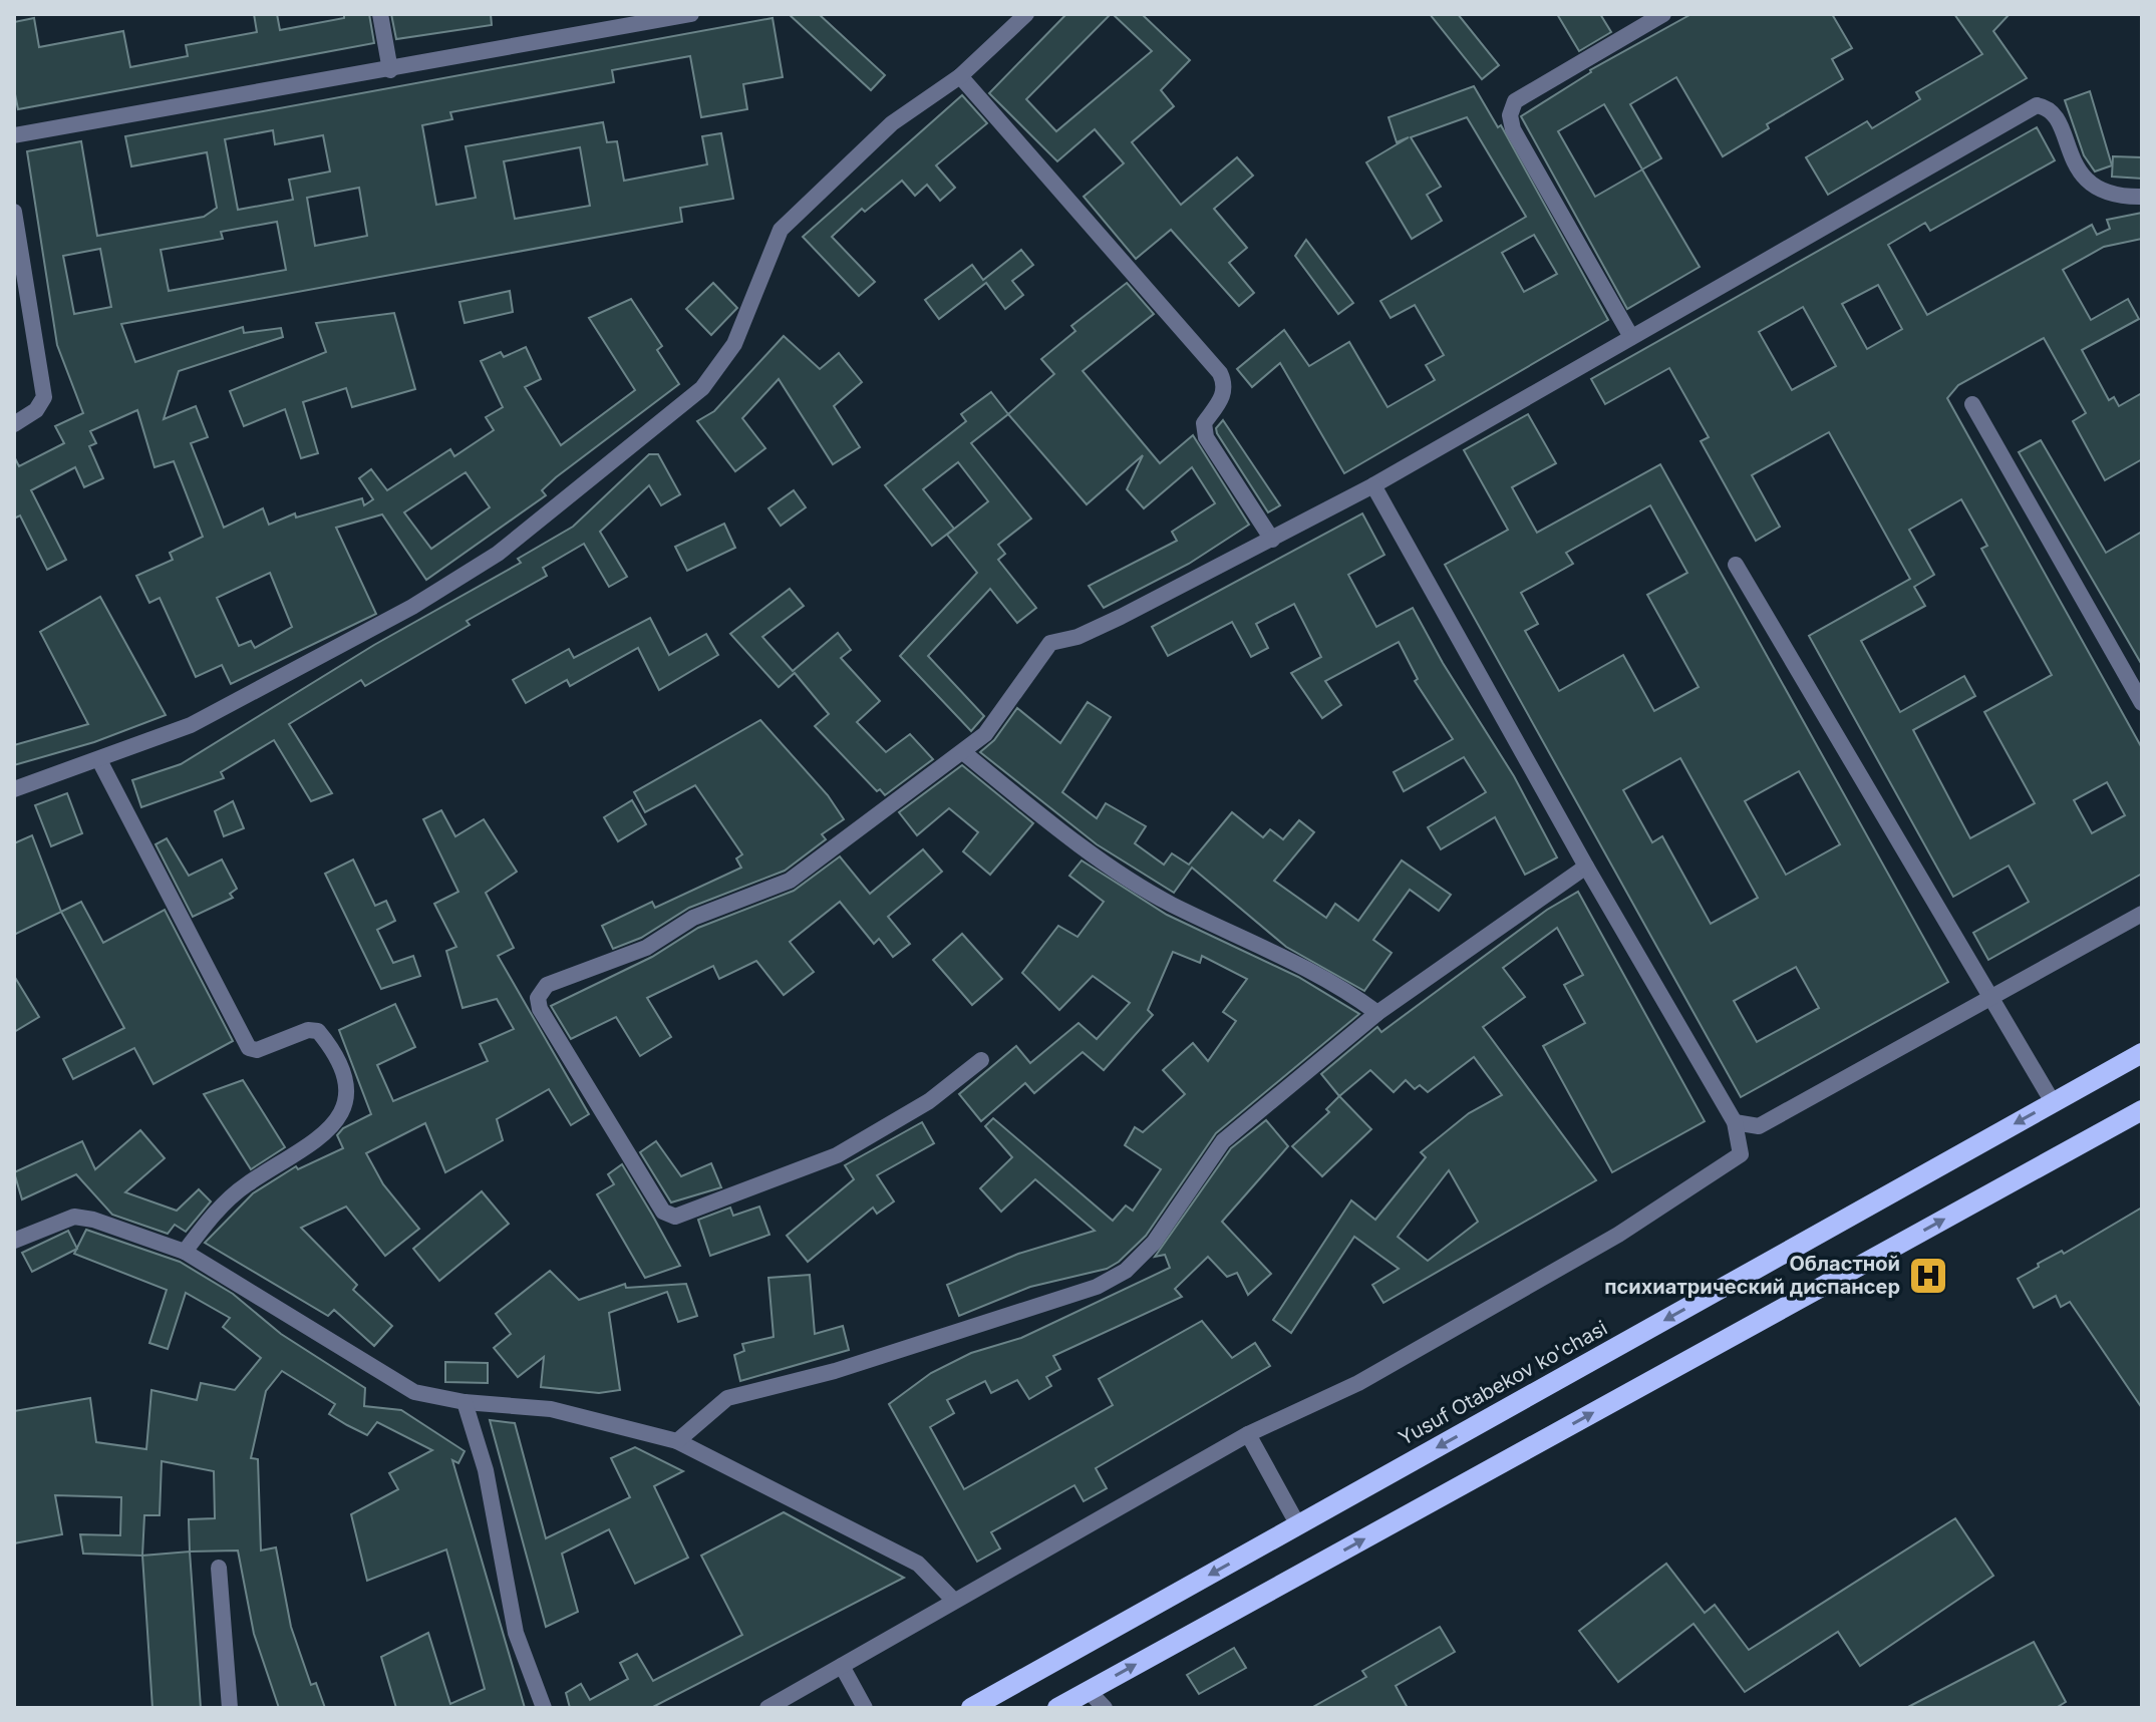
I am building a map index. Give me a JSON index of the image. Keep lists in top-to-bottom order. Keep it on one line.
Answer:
{"streets":{"main road":["Yusuf Otabekov ko'chasi"]},"places":{"hospital":["Областной психиатрический диспансер"]}}
